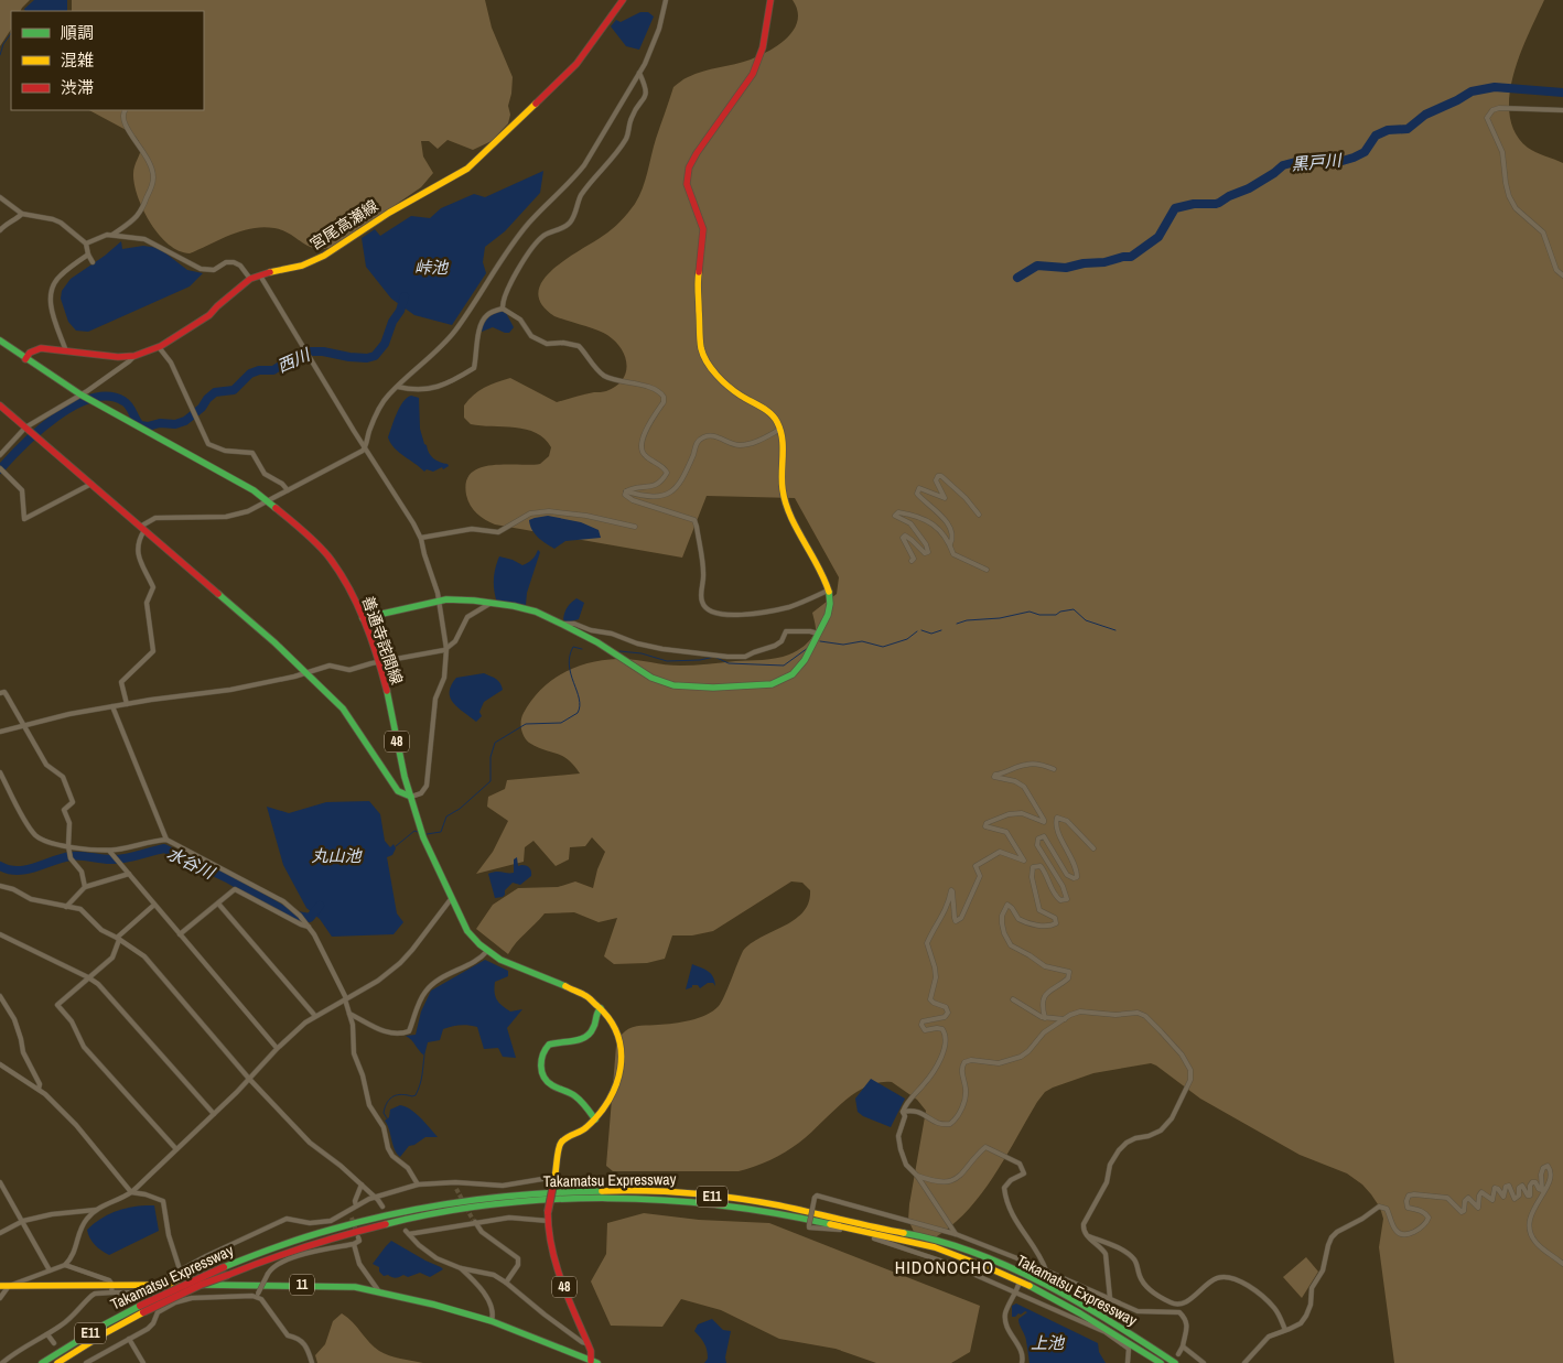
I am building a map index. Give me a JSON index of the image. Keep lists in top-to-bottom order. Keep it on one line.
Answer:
{"streets":{"main road":["宮尾高瀬線","善通寺詫間線","48","Takamatsu Expressway","E11","11"]},"crossings":[["宮尾高瀬線","善通寺詫間線"],["善通寺詫間線","11"]],"districts":["HIDONOCHO"],"water":["黒戸川","峠池","西川","丸山池","水谷川","上池"],"legend":["順調","混雑","渋滞"]}
